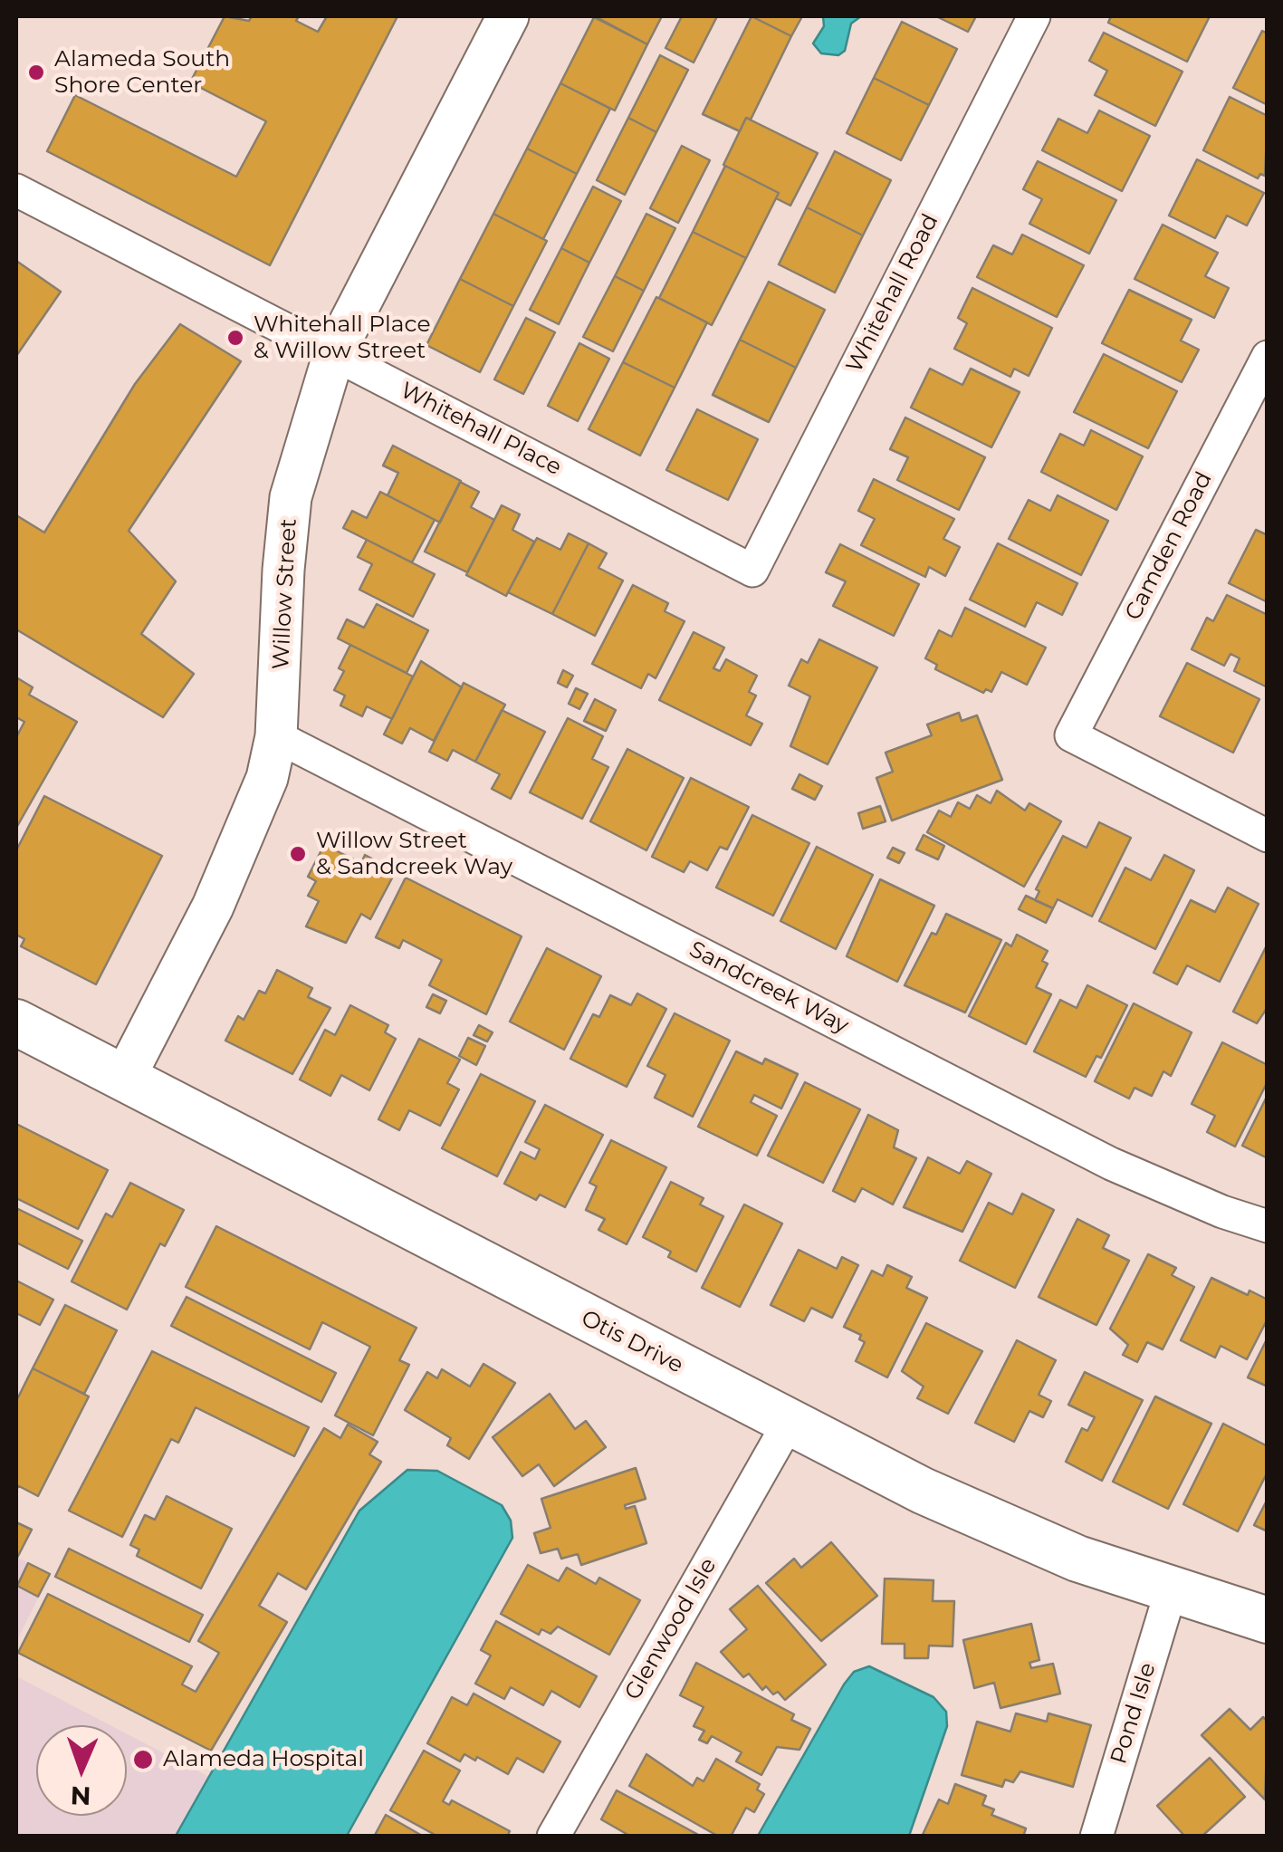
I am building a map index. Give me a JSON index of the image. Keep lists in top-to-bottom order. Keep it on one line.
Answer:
{"streets":{"main road":["Otis Drive"],"street":["Whitehall Road","Whitehall Place","Camden Road","Willow Street","Sandcreek Way","Glenwood Isle","Pond Isle"]},"crossings":[["Whitehall Road","Whitehall Place"],["Whitehall Place","Willow Street"],["Willow Street","Sandcreek Way"],["Willow Street","Otis Drive"],["Otis Drive","Glenwood Isle"],["Otis Drive","Pond Isle"]],"places":["Alameda South Shore Center","Whitehall Place & Willow Street","Willow Street & Sandcreek Way","Alameda Hospital"],"north":"bottom"}
